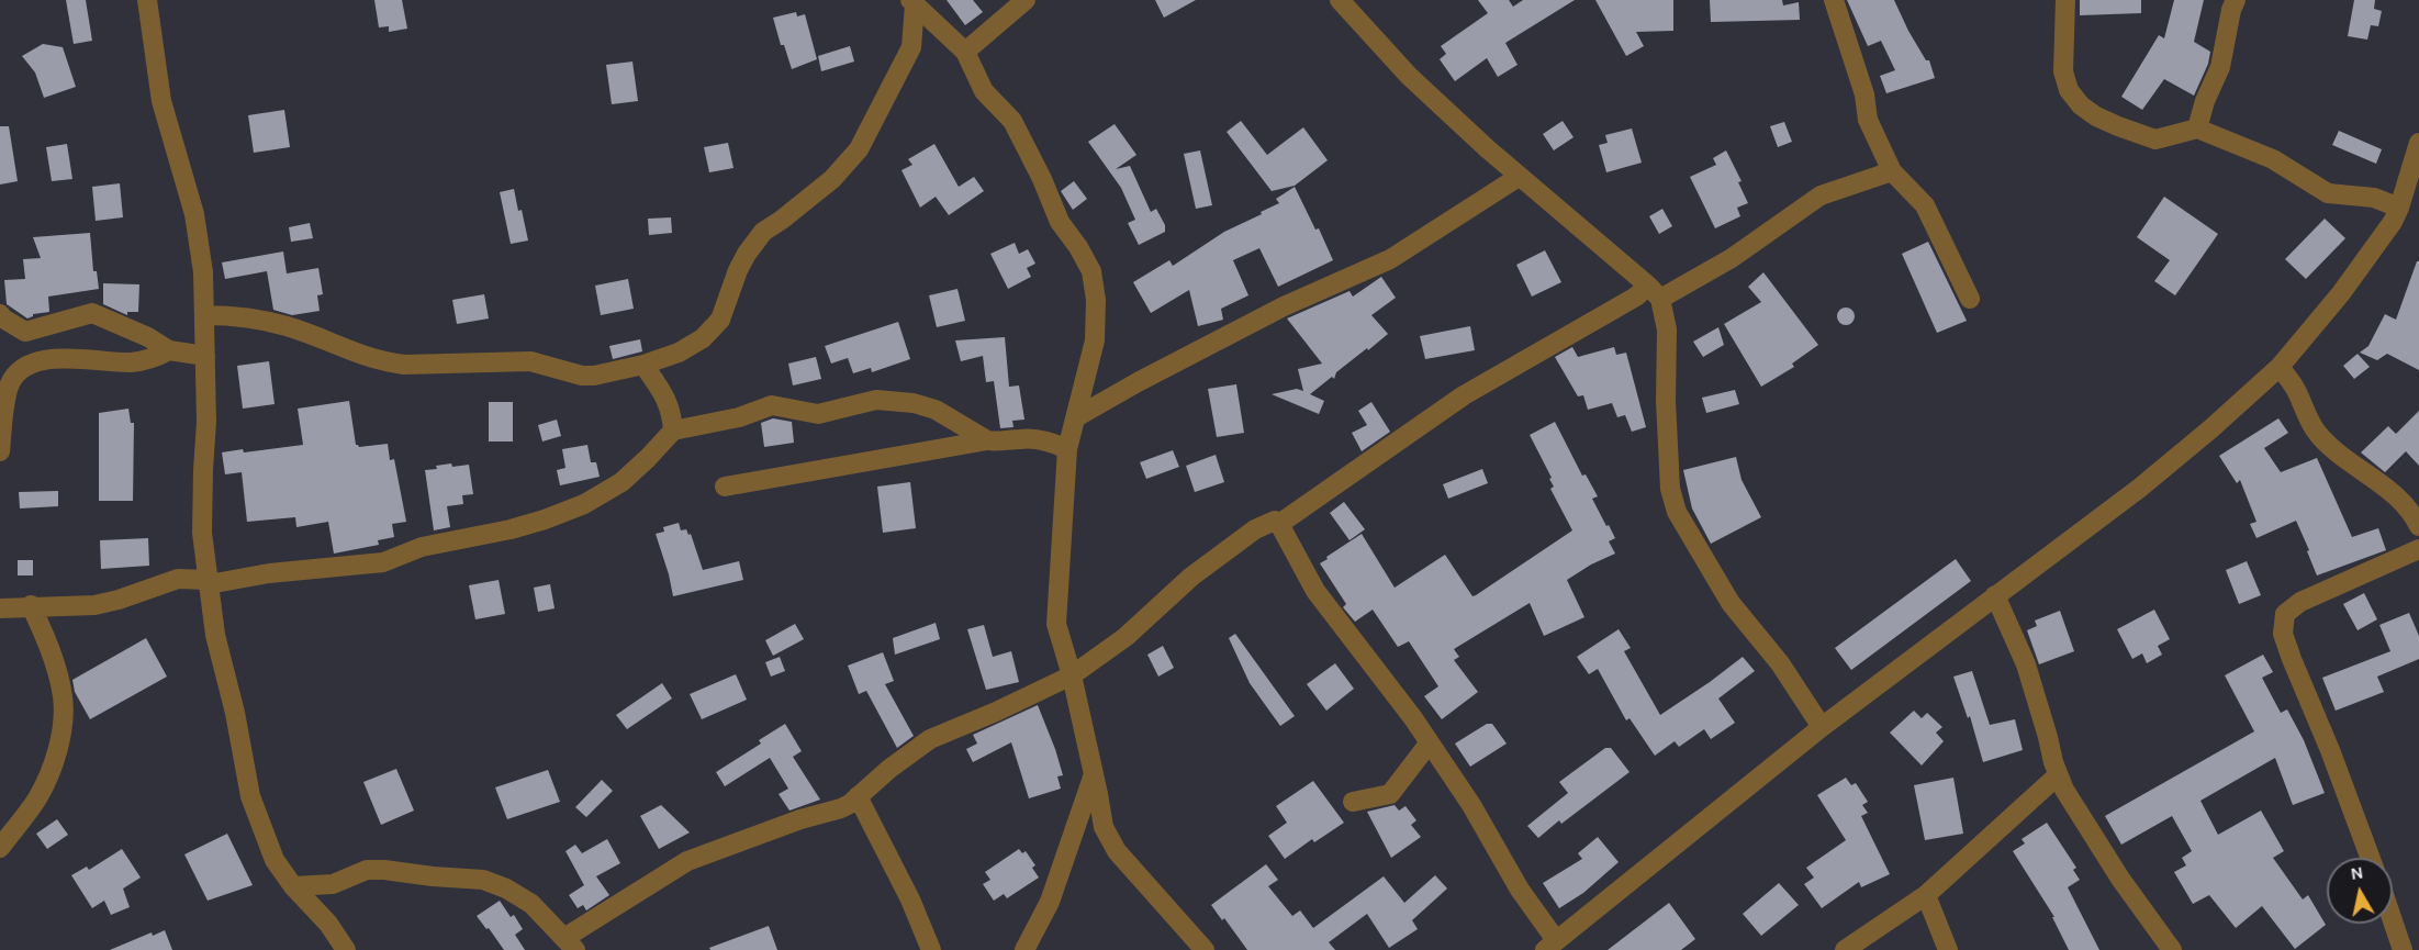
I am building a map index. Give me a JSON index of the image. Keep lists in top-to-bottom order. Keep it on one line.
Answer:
{"north":"top"}
